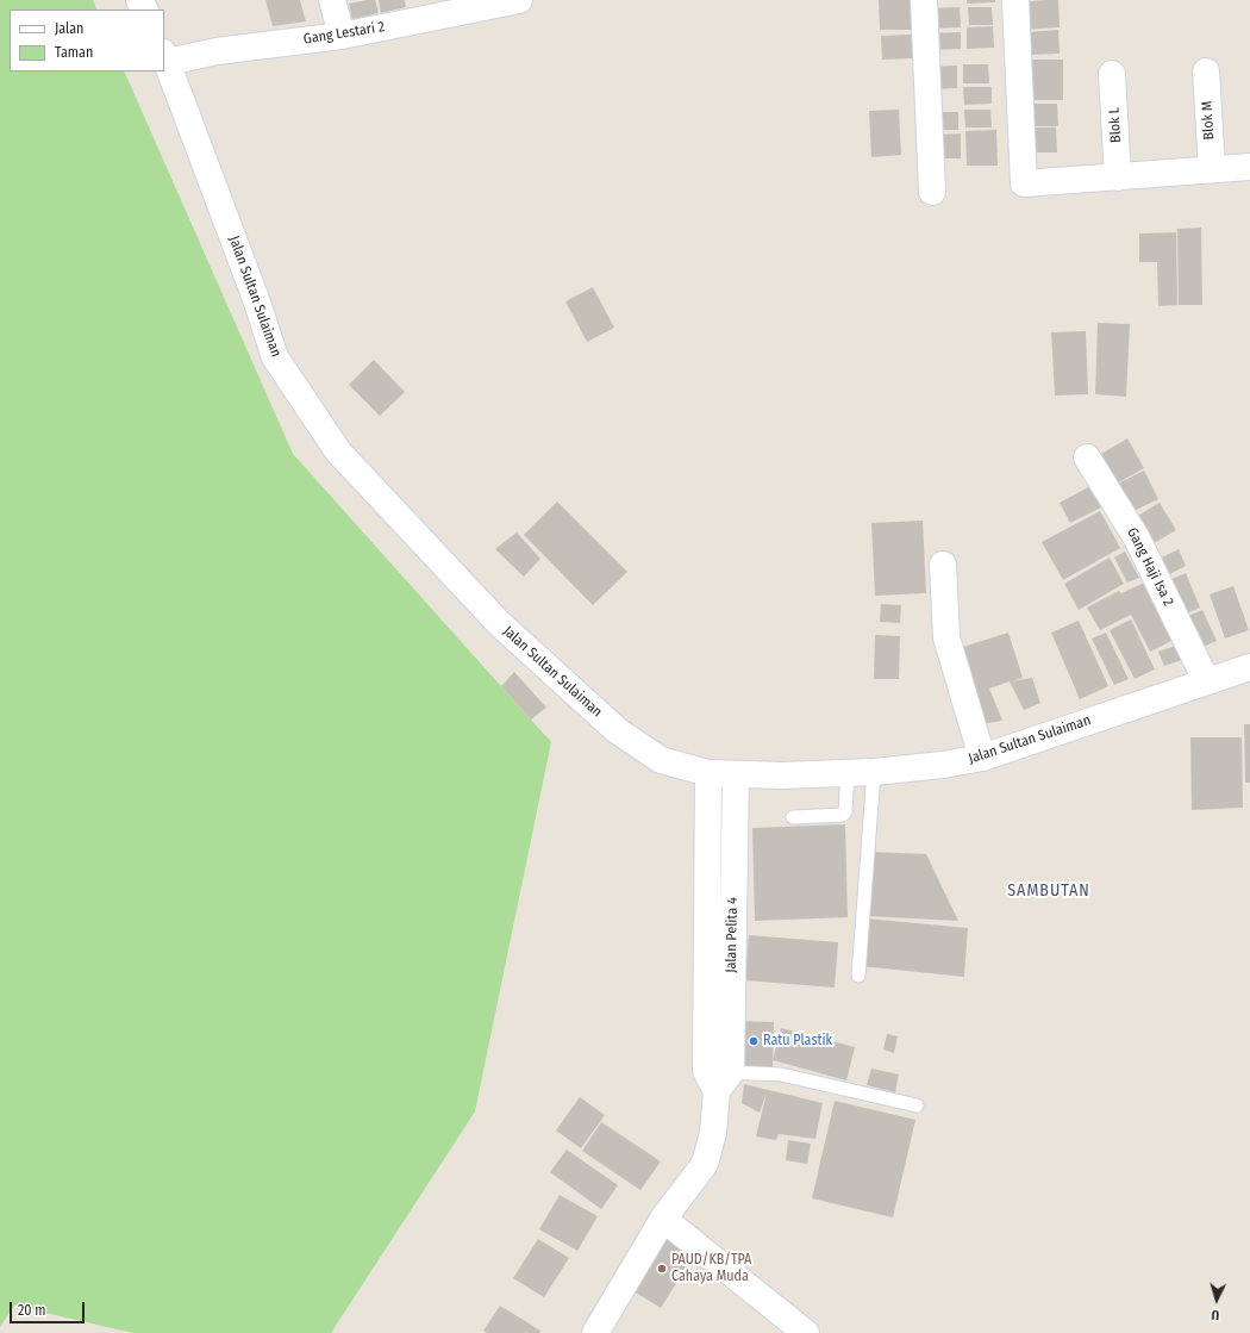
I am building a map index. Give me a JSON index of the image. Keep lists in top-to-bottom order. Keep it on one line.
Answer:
{"streets":{"street":["Gang Lestari 2","Blok M","Blok L","Jalan Sultan Sulaiman","Gang Haji Isa 2","Jalan Pelita 4"]},"crossings":[["Gang Lestari 2","Jalan Sultan Sulaiman"],["Jalan Sultan Sulaiman","Gang Haji Isa 2"],["Jalan Sultan Sulaiman","Jalan Pelita 4"]],"districts":["SAMBUTAN"],"places":["Ratu Plastik","PAUD/KB/TPA Cahaya Muda"],"legend":["Jalan","Taman"],"scale_bar":"20 m","north":"bottom"}
